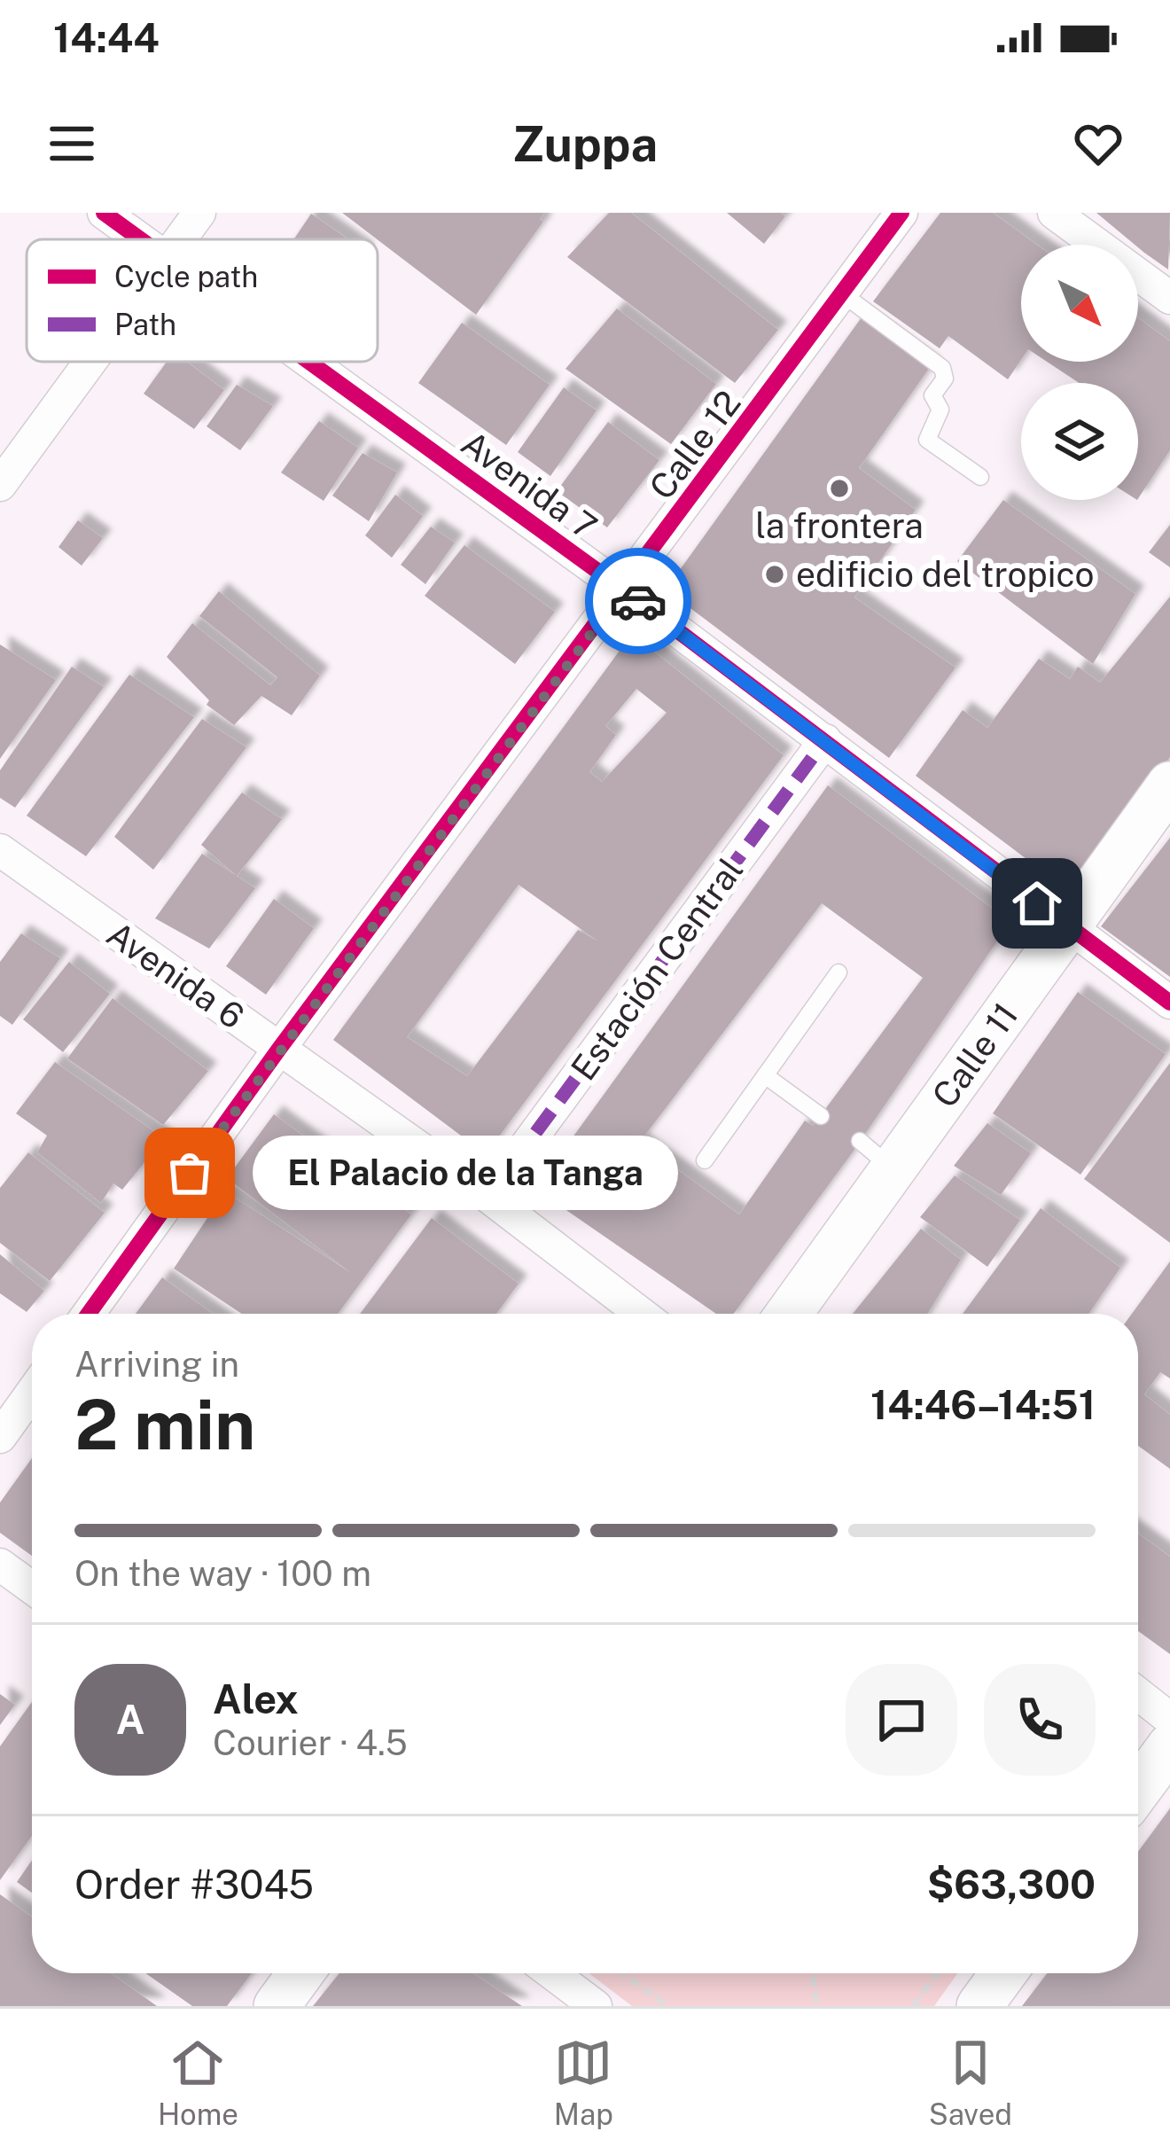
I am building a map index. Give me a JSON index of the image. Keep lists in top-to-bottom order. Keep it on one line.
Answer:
{"streets":{"street":["Calle 12","Avenida 7","Estación Central","Avenida 6","Calle 11"]},"crossings":[["Calle 12","Avenida 7"],["Calle 12","Avenida 6"],["Avenida 7","Estación Central"],["Avenida 7","Calle 11"],["Estación Central","Avenida 6"]],"places":["la frontera","edificio del tropico","El Palacio de la Tanga"],"legend":["Cycle path","Path"],"north":"bottom right","page":{"status":"14:44","header":"Zuppa","bubble":"El Palacio de la Tanga","heading":["2 min","Arriving in","14:46–14:51"],"panel":["Alex","Courier · 4.5","Order #3045","$63,300"],"bar":"On the way · 100 m","round":"A","tabs":["Home","Map","Saved"]}}
